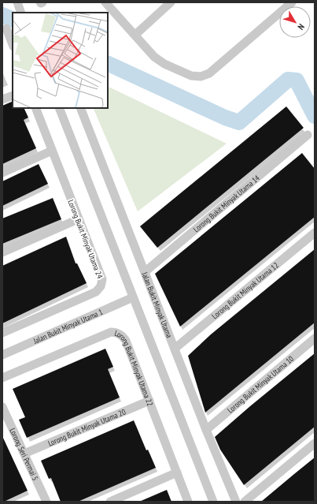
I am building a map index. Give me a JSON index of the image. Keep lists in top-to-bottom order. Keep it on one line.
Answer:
{"streets":{"street":["Lorong Bukit Minyak Utama 14","Lorong Bukit Minyak Utama 24","Lorong Bukit Minyak Utama 12","Jalan Bukit Minyak Utama","Jalan Bukit Minyak Utama 1","Lorong Bukit Minyak Utama 22","Lorong Bukit Minyak Utama 10","Lorong Bukit Minyak Utama 20","Lorong Seri Permai 5"]},"crossings":[["Lorong Bukit Minyak Utama 14","Jalan Bukit Minyak Utama"],["Lorong Bukit Minyak Utama 12","Jalan Bukit Minyak Utama"],["Jalan Bukit Minyak Utama","Lorong Bukit Minyak Utama 10"],["Lorong Bukit Minyak Utama 22","Lorong Bukit Minyak Utama 20"],["Lorong Bukit Minyak Utama 20","Lorong Seri Permai 5"]],"north":"bottom right"}
